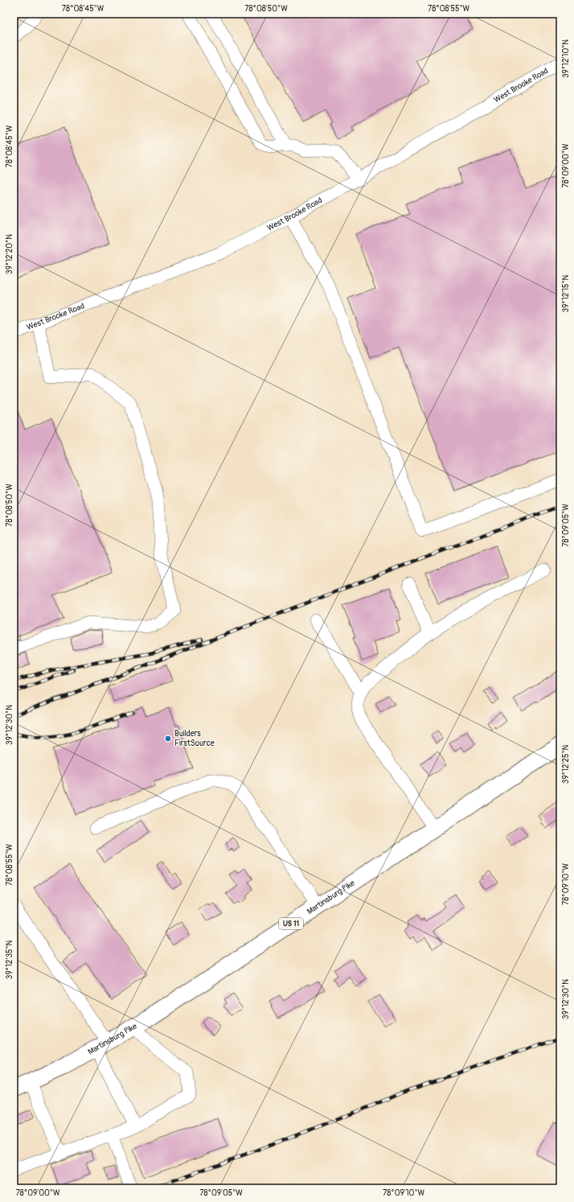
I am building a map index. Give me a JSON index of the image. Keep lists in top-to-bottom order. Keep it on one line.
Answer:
{"streets":{"main road":["Martinsburg Pike","US 11"],"street":["West Brooke Road"]},"places":["Builders FirstSource"],"coordinates":["78°08'45\"W","78°08'50\"W","78°08'55\"W","39°12'10\"N","78°09'00\"W","39°12'20\"N","39°12'15\"N","78°09'05\"W","39°12'30\"N","39°12'25\"N","78°09'10\"W","39°12'35\"N"]}
